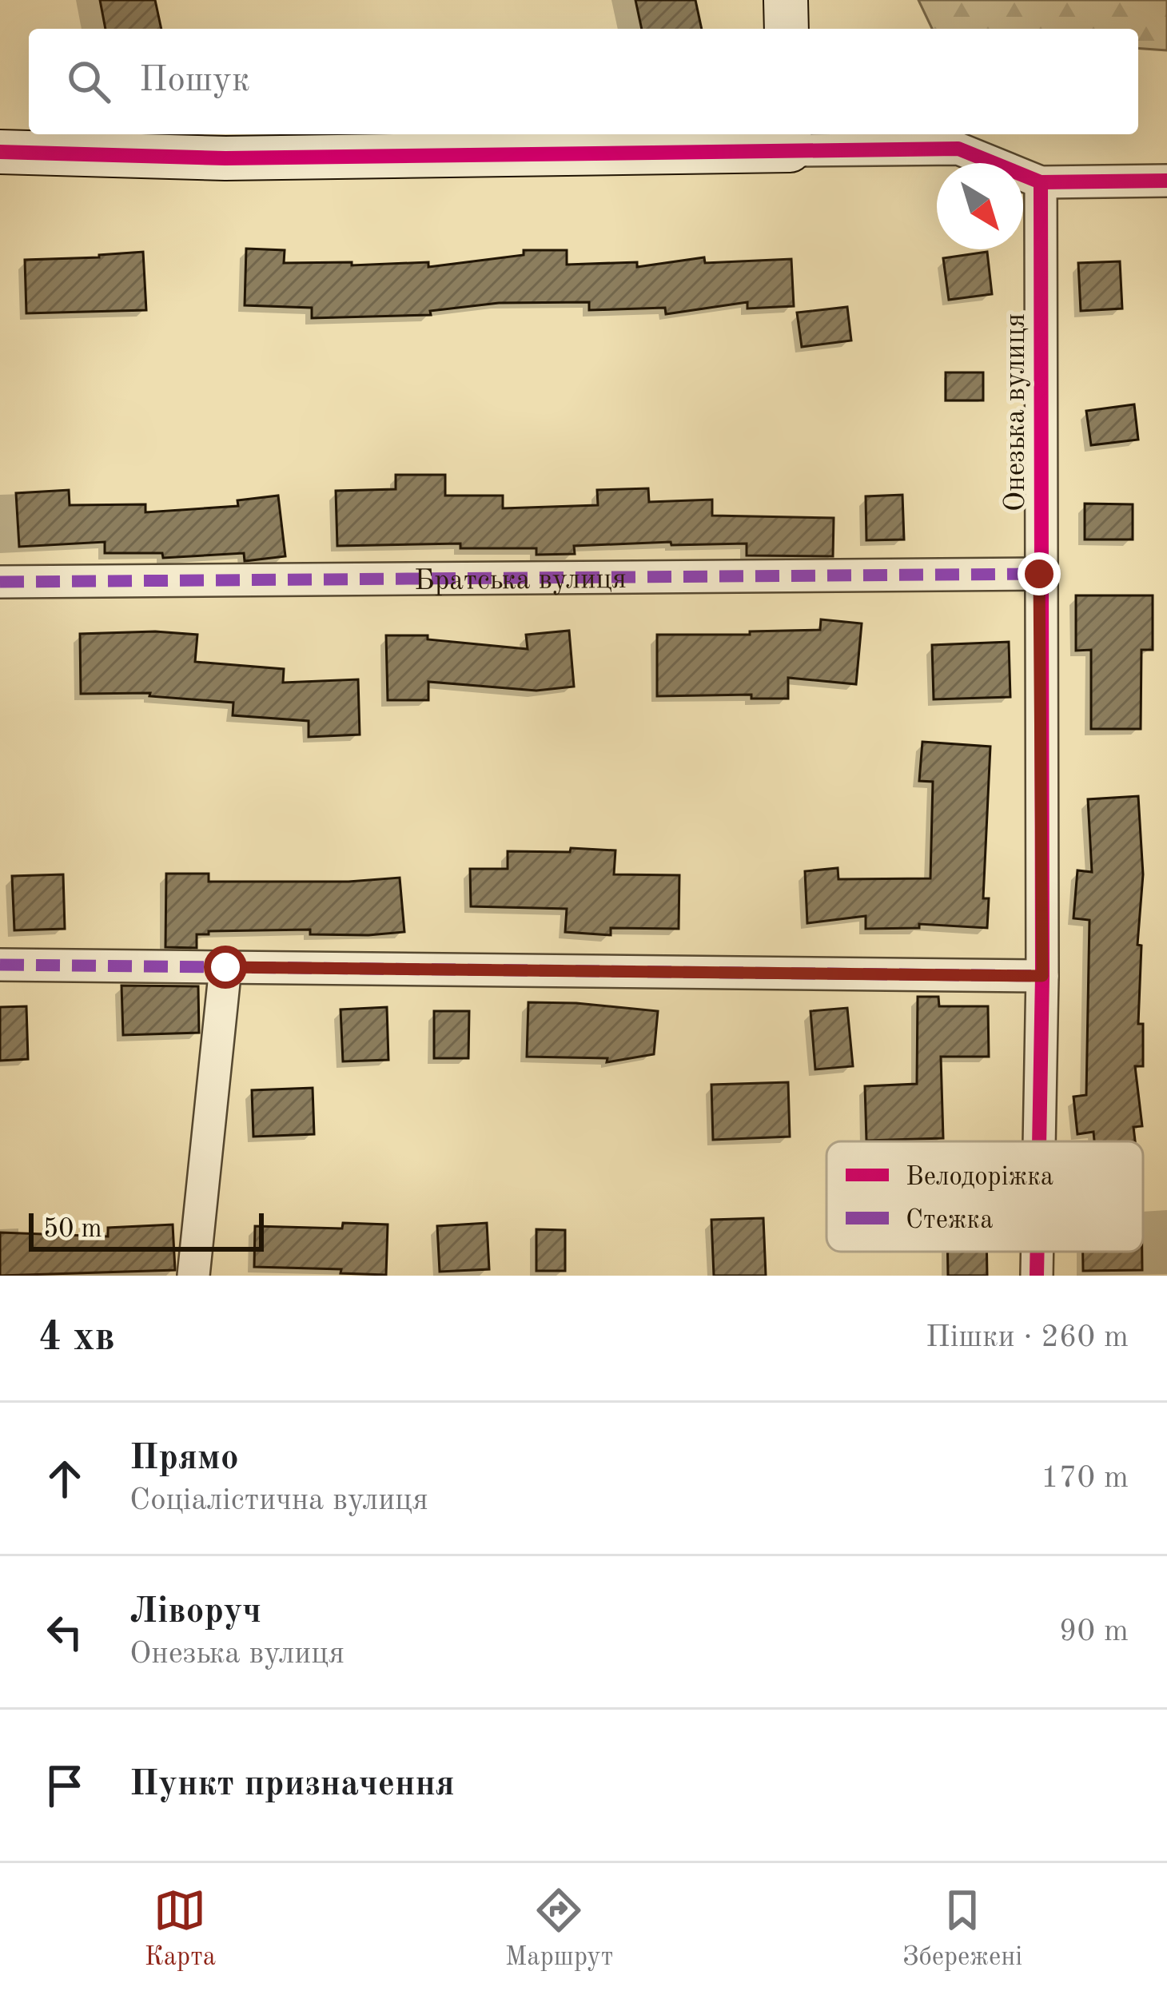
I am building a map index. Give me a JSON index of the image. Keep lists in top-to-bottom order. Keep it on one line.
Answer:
{"streets":{"street":["Онезька вулиця","Братська вулиця"]},"crossings":[["Онезька вулиця","Братська вулиця"]],"legend":["Велодоріжка","Стежка"],"scale_bar":"50 m","north":"bottom right","page":{"search":"Пошук","scale":"50 m","heading":["4 хв","Пішки · 260 m"],"list":[["Прямо","Соціалістична вулиця","170 m"],["Ліворуч","Онезька вулиця","90 m"],"Пункт призначення"],"nav":["Карта","Маршрут","Збережені"]}}
